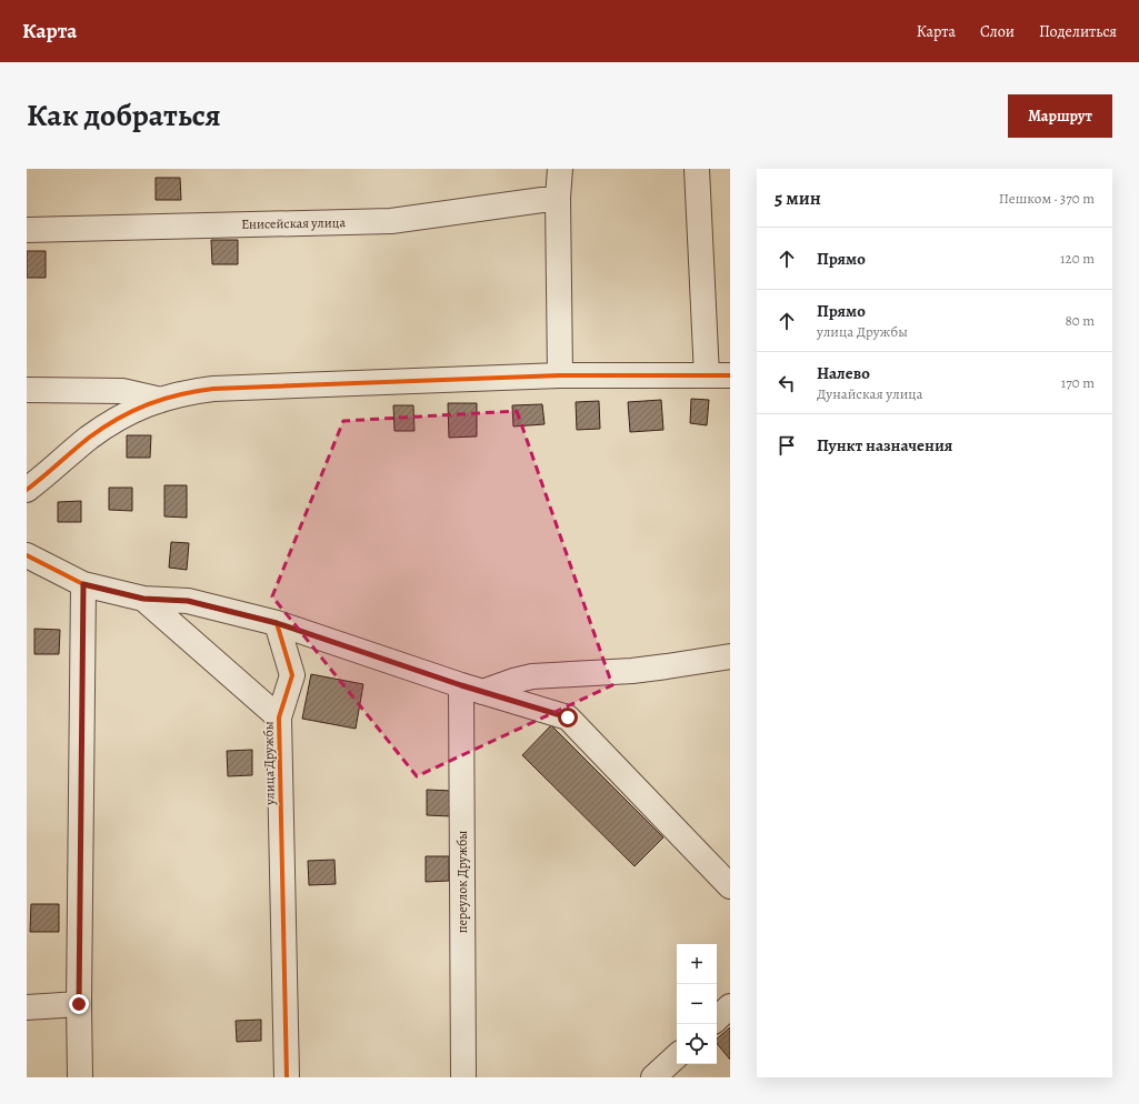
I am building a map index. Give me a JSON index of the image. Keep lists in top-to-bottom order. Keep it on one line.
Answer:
{"streets":{"street":["Енисейская улица","улица Дружбы","переулок Дружбы"]},"page":{"header":"Карта","nav":["Карта","Слои","Поделиться"],"title":"Как добраться","buttons":"Маршрут","heading":["5 мин","Пешком · 370 m"],"list":[["Прямо","120 m"],["Прямо","улица Дружбы","80 m"],["Налево","Дунайская улица","170 m"],"Пункт назначения"],"map_buttons":["+","−"]}}
